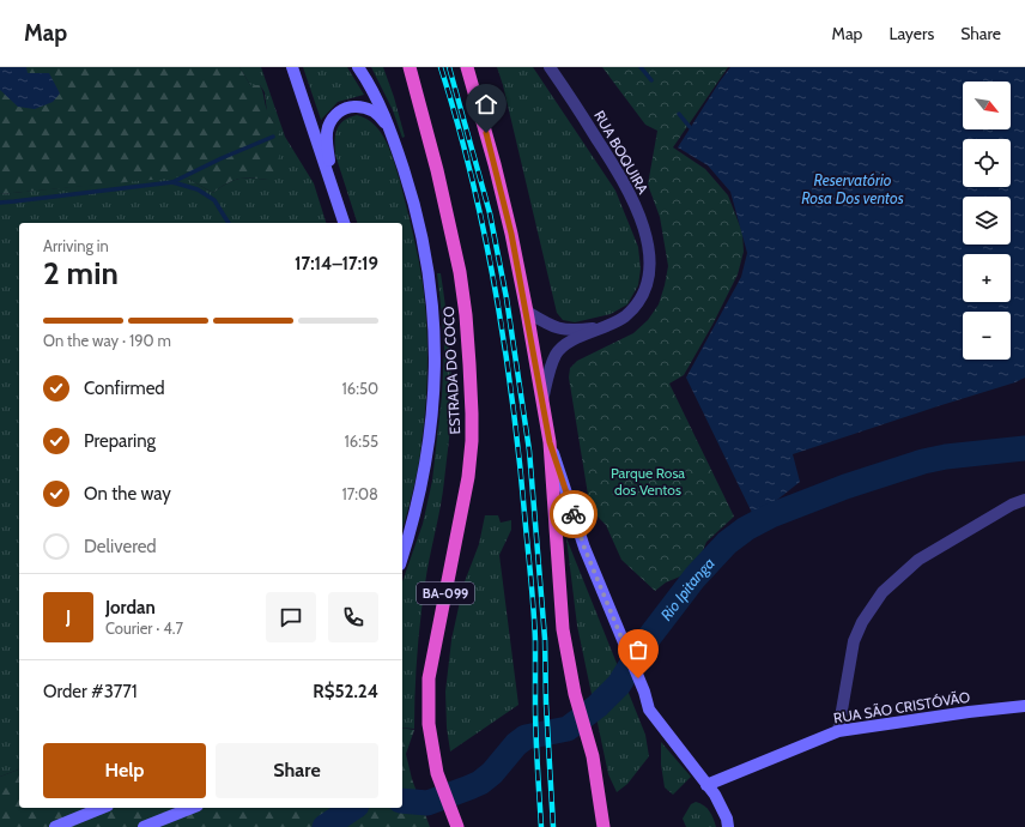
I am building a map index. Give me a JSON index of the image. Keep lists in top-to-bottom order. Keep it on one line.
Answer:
{"streets":{"highway":["ESTRADA DO COCO","BA-099"],"main road":["RUA SÃO CRISTÓVÃO"],"street":["RUA BOQUIRA"]},"water":["Reservatório Rosa Dos ventos","Rio Ipitanga"],"parks":["Parque Rosa dos Ventos"],"north":"bottom right","page":{"header":"Map","nav":["Map","Layers","Share"],"map_buttons":["+","−"],"heading":["2 min","Arriving in","17:14–17:19"],"panel":["Jordan","Courier · 4.7","Order #3771","R$52.24"],"bar":"On the way · 190 m","list":[["Confirmed","16:50"],["Preparing","16:55"],["On the way","17:08"],"Delivered"],"round":"J","buttons":["Help","Share"]}}
